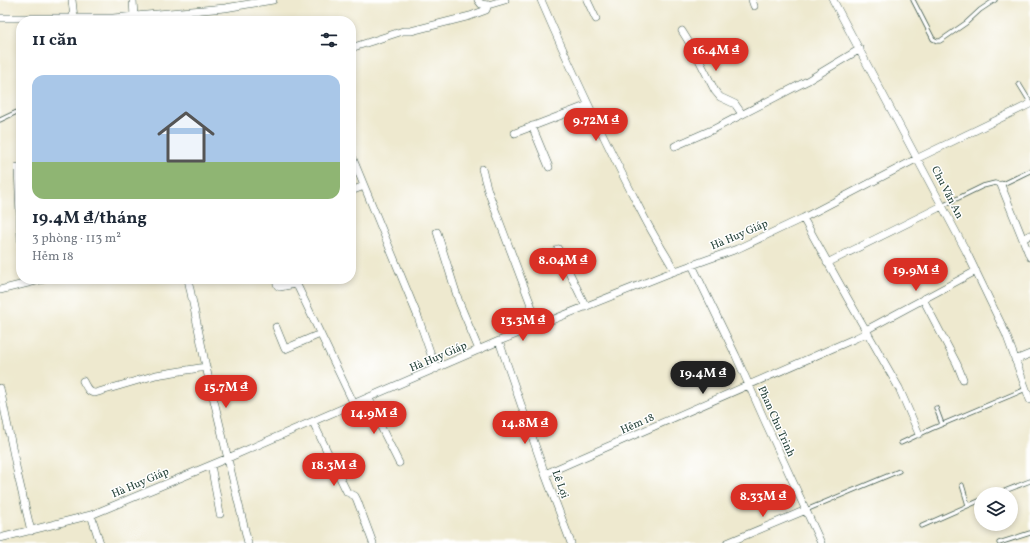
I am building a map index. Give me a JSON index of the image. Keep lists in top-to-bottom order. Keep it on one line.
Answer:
{"streets":{"street":["Chu Văn An","Hà Huy Giáp","Phan Chu Trinh","Hẻm 18","Lê Lợi"]},"crossings":[["Chu Văn An","Hà Huy Giáp"],["Chu Văn An","Hẻm 18"],["Hà Huy Giáp","Phan Chu Trinh"],["Hà Huy Giáp","Lê Lợi"],["Phan Chu Trinh","Hẻm 18"],["Hẻm 18","Lê Lợi"]],"page":{"heading":"11 căn","price":["16.4M ₫","9.72M ₫","8.04M ₫","19.9M ₫","13.3M ₫","19.4M ₫","15.7M ₫","14.9M ₫","14.8M ₫","18.3M ₫","8.33M ₫"],"list":[{"name":"19.4M ₫/tháng","note":"3 phòng · 113 m² · Hẻm 18"}]}}
